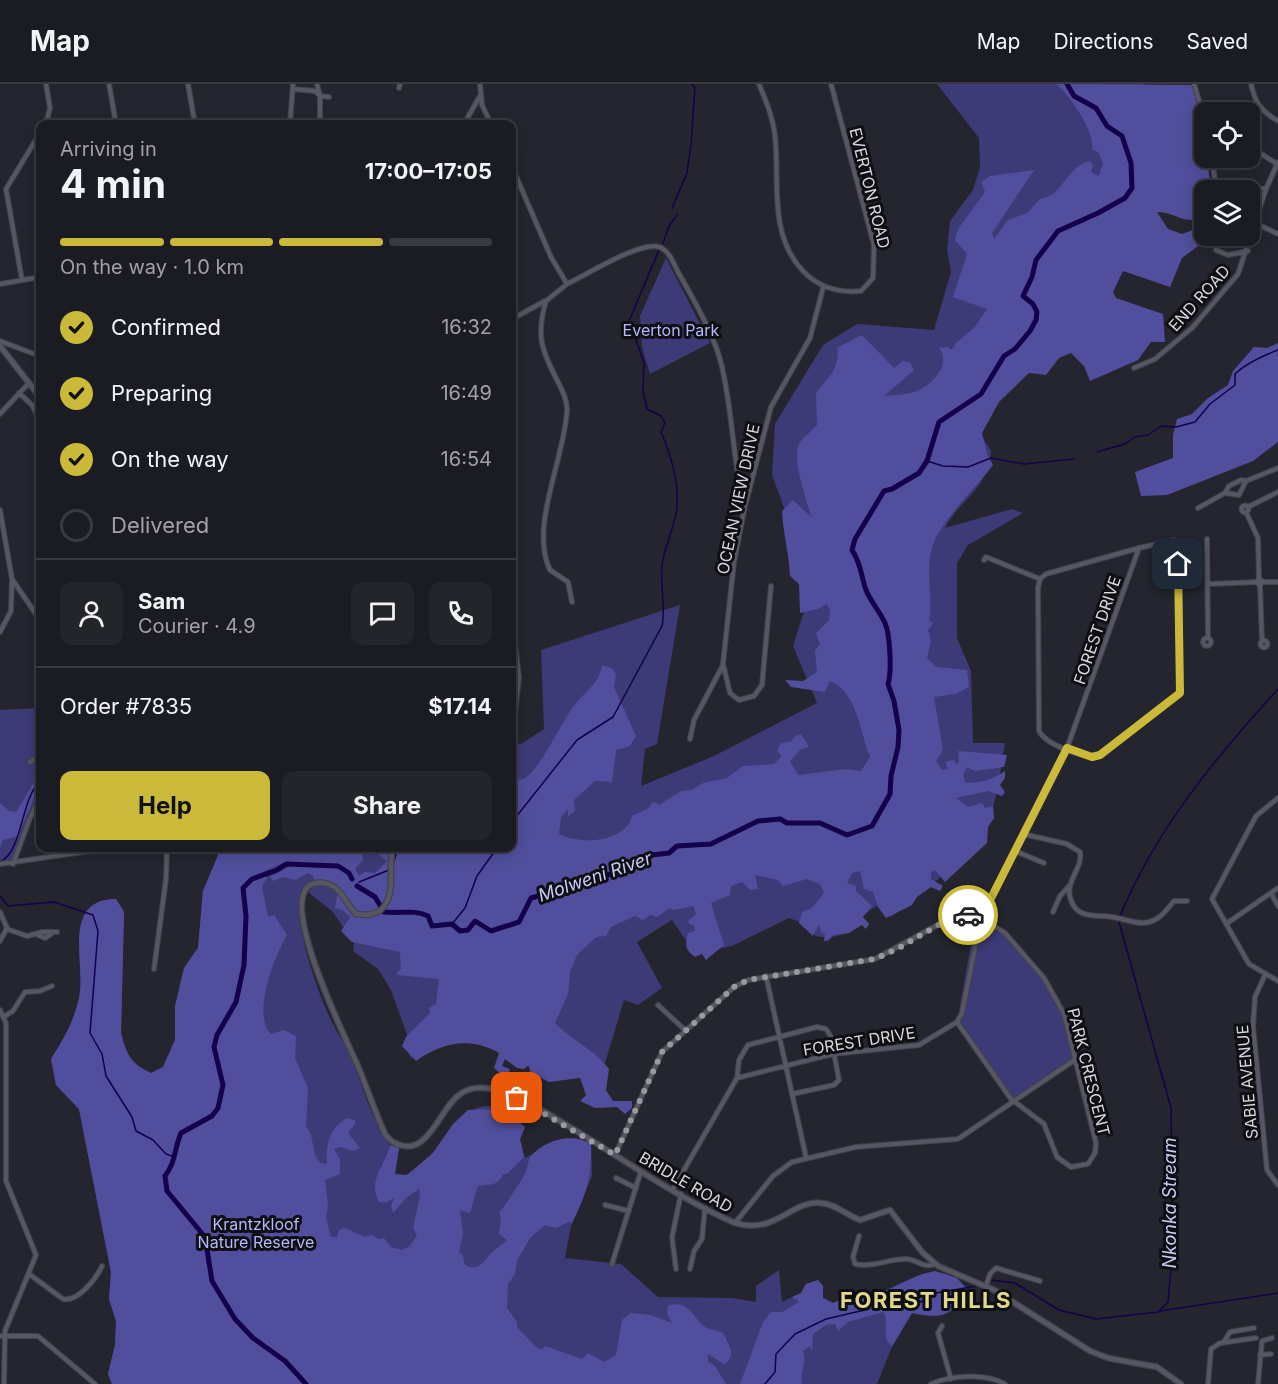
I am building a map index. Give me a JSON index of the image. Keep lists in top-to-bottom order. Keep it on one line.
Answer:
{"streets":{"main road":["BRIDLE ROAD"],"street":["EVERTON ROAD","END ROAD","OCEAN VIEW DRIVE","FOREST DRIVE","PARK CRESCENT","SABIE AVENUE"]},"crossings":[["EVERTON ROAD","OCEAN VIEW DRIVE"],["FOREST DRIVE","PARK CRESCENT"]],"districts":["FOREST HILLS"],"water":["Molweni River","Nkonka Stream"],"parks":["Everton Park","Krantzkloof Nature Reserve"],"page":{"header":"Map","nav":["Map","Directions","Saved"],"heading":["4 min","Arriving in","17:00–17:05"],"panel":["Sam","Courier · 4.9","Order #7835","$17.14"],"bar":"On the way · 1.0 km","list":[["Confirmed","16:32"],["Preparing","16:49"],["On the way","16:54"],"Delivered"],"buttons":["Help","Share"]}}
